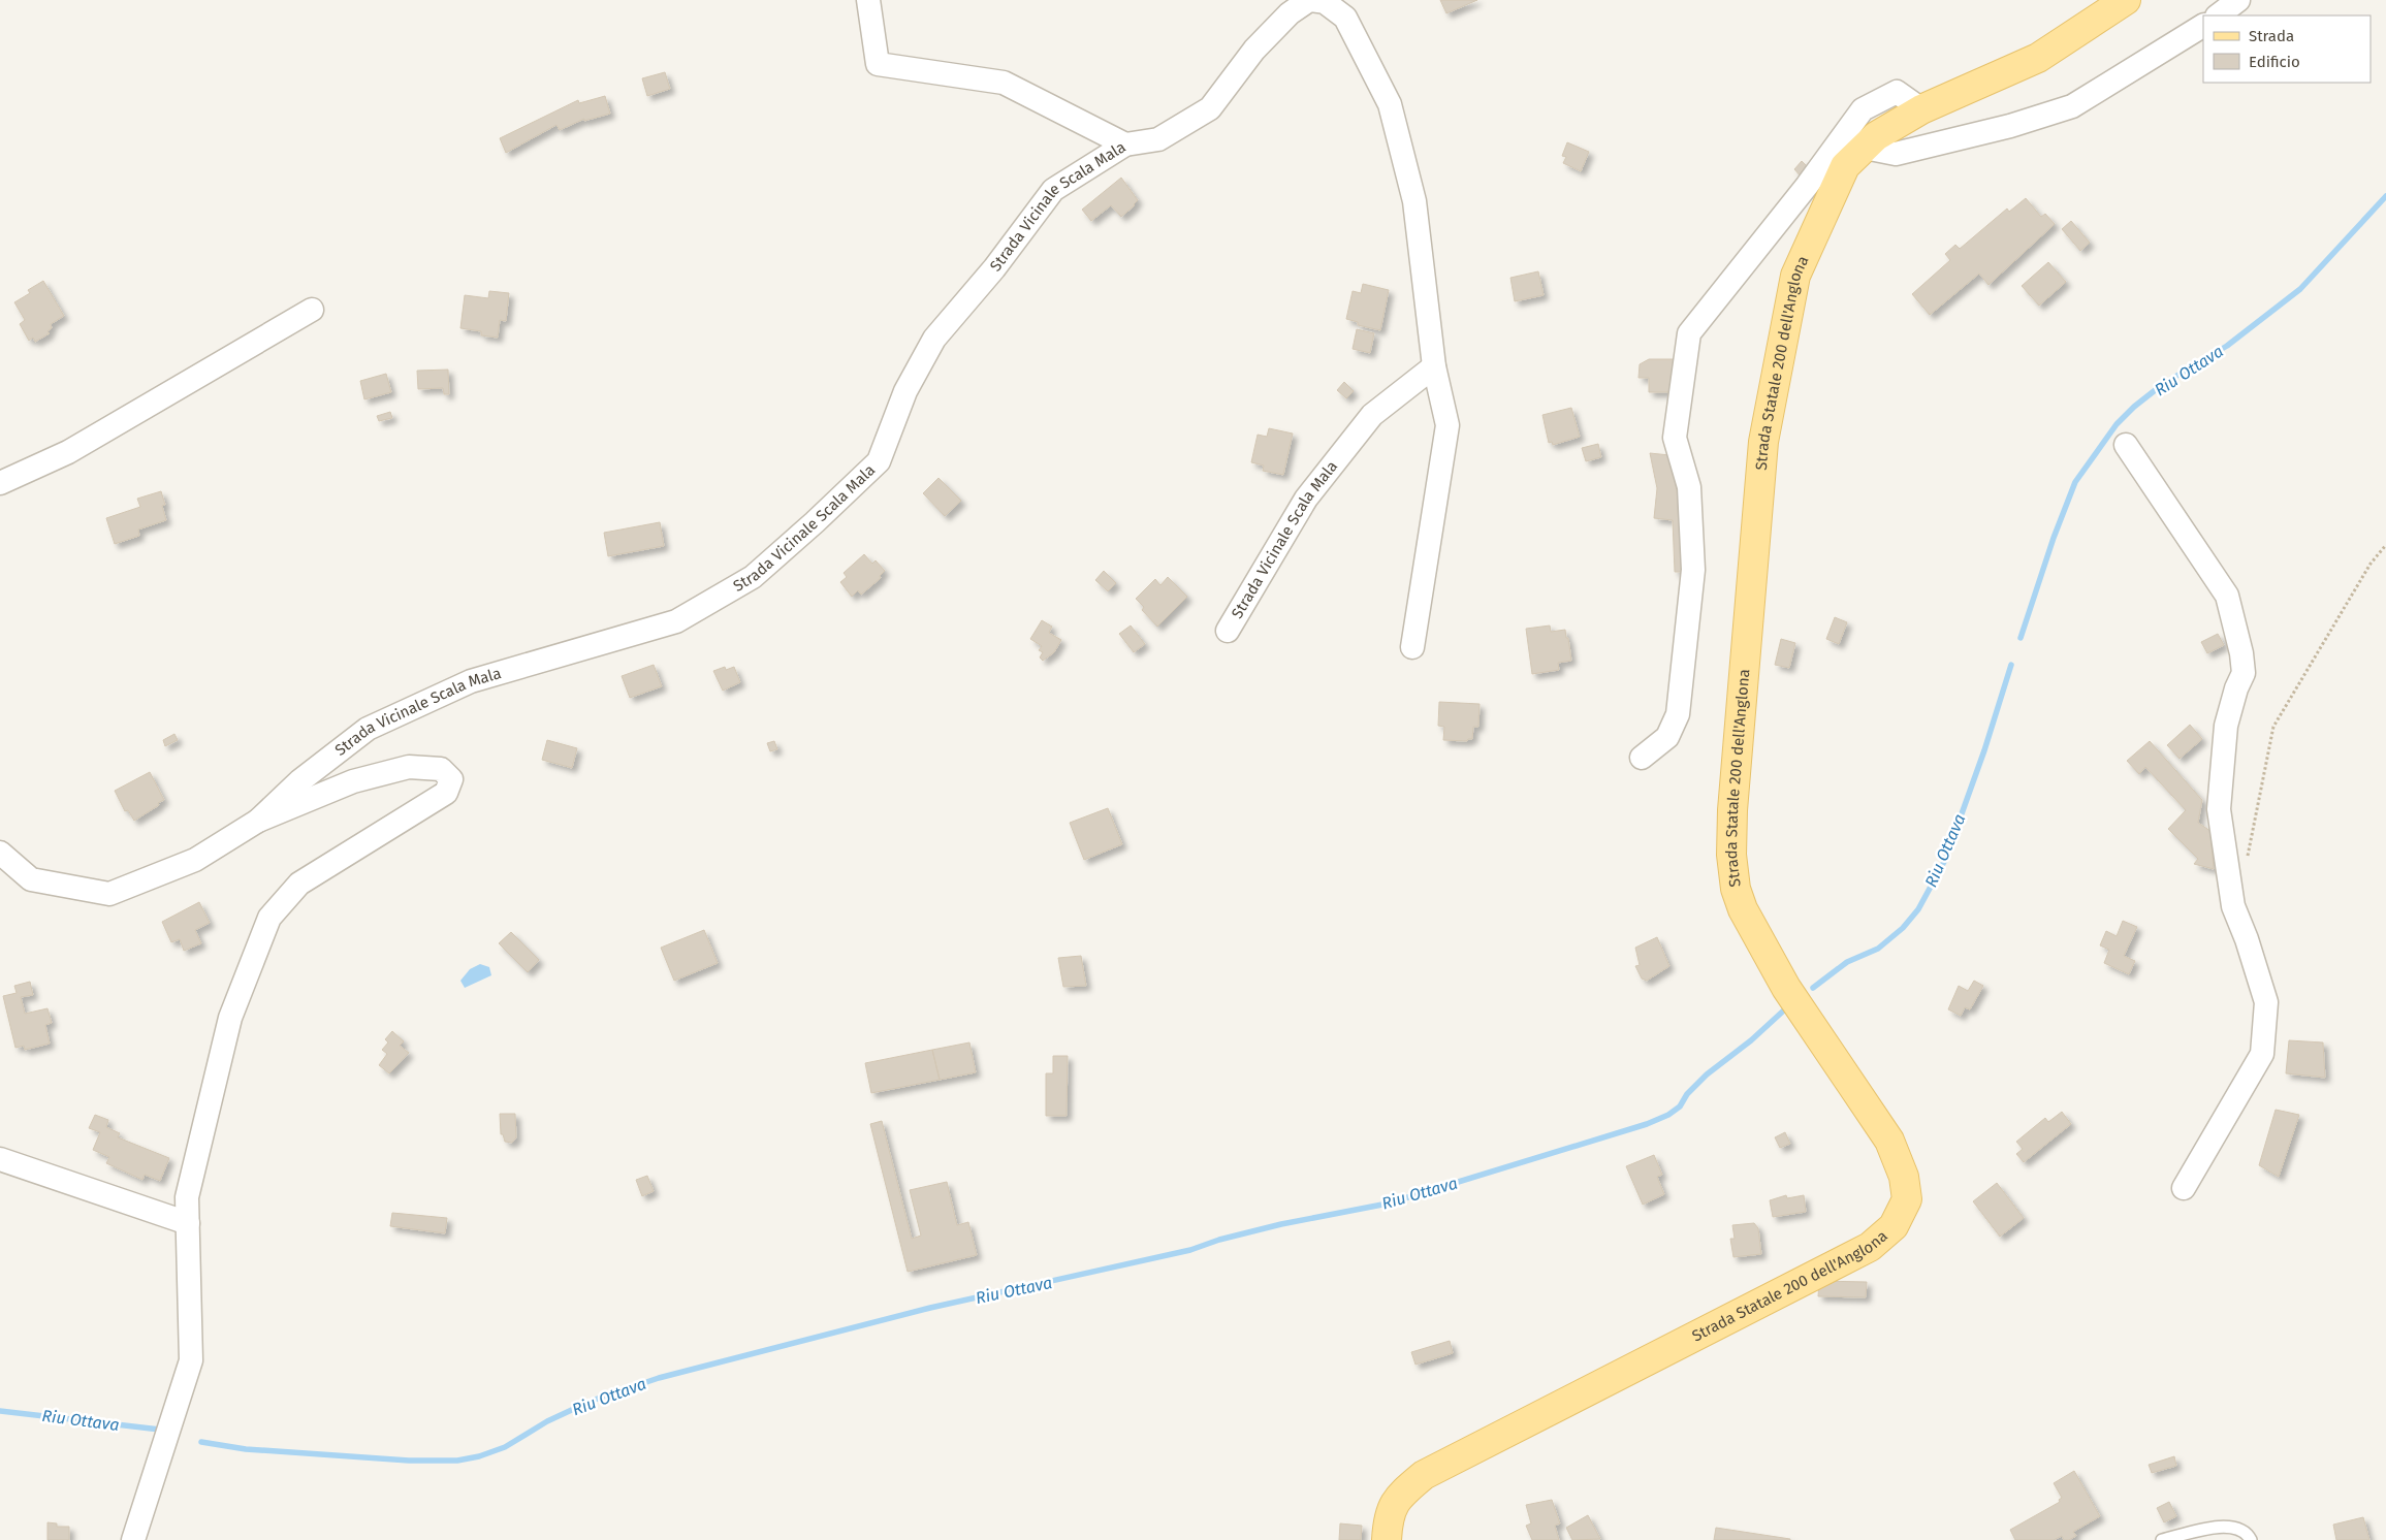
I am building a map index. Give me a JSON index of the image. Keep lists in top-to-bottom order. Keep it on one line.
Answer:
{"streets":{"main road":["Strada Statale 200 dell'Anglona"],"street":["Strada Vicinale Scala Mala"]},"water":["Riu Ottava"],"legend":["Strada","Edificio"]}
